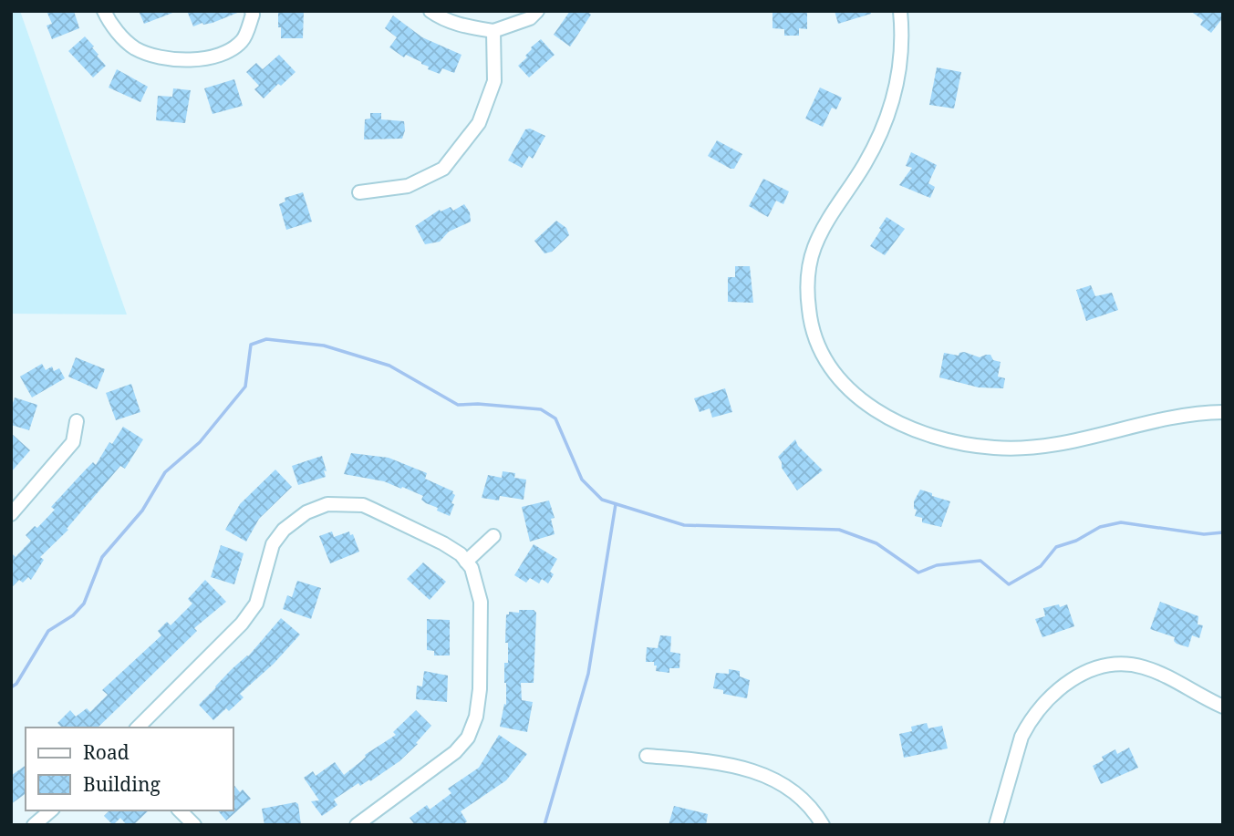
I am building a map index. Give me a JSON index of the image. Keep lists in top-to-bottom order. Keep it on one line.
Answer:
{"legend":["Road","Building"]}
